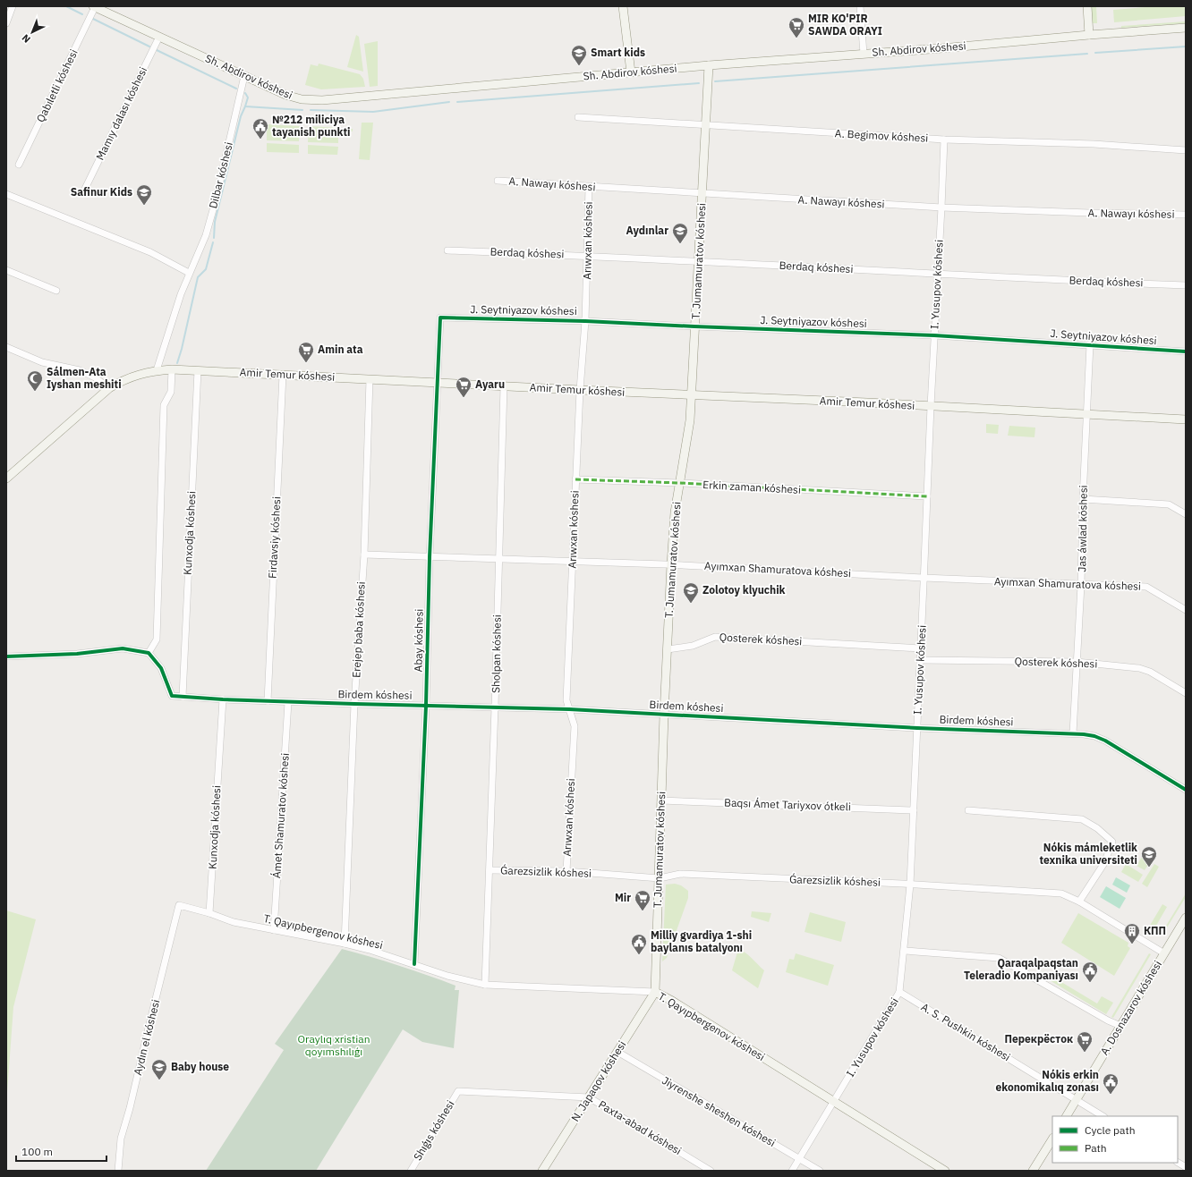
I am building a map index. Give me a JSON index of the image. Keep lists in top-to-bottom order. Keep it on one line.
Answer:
{"streets":{"street":["Sh. Abdirov kóshesi","Qabıletli kóshesi","Mamıy dalası kóshesi","A. Begimov kóshesi","Dilbar kóshesi","A. Nawayı kóshesi","Arıwxan kóshesi","Berdaq kóshesi","T. Jumamuratov kóshesi","I. Yusupov kóshesi","J. Seytniyazov kóshesi","Amir Temur kóshesi","Erkin zaman kóshesi","Jas áwlad kóshesi","Kunxodja kóshesi","Firdavsiy kóshesi","Ayımxan Shamuratova kóshesi","Erejep baba kóshesi","Qosterek kóshesi","Abay kóshesi","Sholpan kóshesi","Birdem kóshesi","Baqsı Ámet Tariyxov ótkeli","Ámet Shamuratov kóshesi","Ǵarezsizlik kóshesi","T. Qayıpbergenov kóshesi","A. Dosnazarov kóshesi","A. S. Pushkin kóshesi","Aydın el kóshesi","N. Japaqov kóshesi","Jiyrenshe sheshen kóshesi","Paxta-abad kóshesi","Shıǵıs kóshesi"]},"crossings":[["Sh. Abdirov kóshesi","Qabıletli kóshesi"],["Sh. Abdirov kóshesi","Mamıy dalası kóshesi"],["Sh. Abdirov kóshesi","Dilbar kóshesi"],["Sh. Abdirov kóshesi","T. Jumamuratov kóshesi"],["A. Begimov kóshesi","T. Jumamuratov kóshesi"],["A. Begimov kóshesi","I. Yusupov kóshesi"],["Dilbar kóshesi","Amir Temur kóshesi"],["A. Nawayı kóshesi","Arıwxan kóshesi"],["A. Nawayı kóshesi","T. Jumamuratov kóshesi"],["A. Nawayı kóshesi","I. Yusupov kóshesi"],["Arıwxan kóshesi","Berdaq kóshesi"],["Arıwxan kóshesi","J. Seytniyazov kóshesi"],["Arıwxan kóshesi","Amir Temur kóshesi"],["Arıwxan kóshesi","Erkin zaman kóshesi"],["Arıwxan kóshesi","Ayımxan Shamuratova kóshesi"],["Arıwxan kóshesi","Birdem kóshesi"],["Arıwxan kóshesi","Ǵarezsizlik kóshesi"],["Berdaq kóshesi","T. Jumamuratov kóshesi"],["Berdaq kóshesi","I. Yusupov kóshesi"],["T. Jumamuratov kóshesi","J. Seytniyazov kóshesi"],["T. Jumamuratov kóshesi","Amir Temur kóshesi"],["T. Jumamuratov kóshesi","Erkin zaman kóshesi"],["T. Jumamuratov kóshesi","Ayımxan Shamuratova kóshesi"],["T. Jumamuratov kóshesi","Qosterek kóshesi"],["T. Jumamuratov kóshesi","Birdem kóshesi"],["T. Jumamuratov kóshesi","Baqsı Ámet Tariyxov ótkeli"],["T. Jumamuratov kóshesi","Ǵarezsizlik kóshesi"],["T. Jumamuratov kóshesi","T. Qayıpbergenov kóshesi"],["T. Jumamuratov kóshesi","N. Japaqov kóshesi"],["I. Yusupov kóshesi","J. Seytniyazov kóshesi"],["I. Yusupov kóshesi","Amir Temur kóshesi"],["I. Yusupov kóshesi","Erkin zaman kóshesi"],["I. Yusupov kóshesi","Ayımxan Shamuratova kóshesi"],["I. Yusupov kóshesi","Qosterek kóshesi"],["I. Yusupov kóshesi","Birdem kóshesi"],["I. Yusupov kóshesi","Baqsı Ámet Tariyxov ótkeli"],["I. Yusupov kóshesi","Ǵarezsizlik kóshesi"],["I. Yusupov kóshesi","T. Qayıpbergenov kóshesi"],["I. Yusupov kóshesi","A. S. Pushkin kóshesi"],["I. Yusupov kóshesi","Jiyrenshe sheshen kóshesi"],["J. Seytniyazov kóshesi","Jas áwlad kóshesi"],["J. Seytniyazov kóshesi","Abay kóshesi"],["Amir Temur kóshesi","Jas áwlad kóshesi"],["Amir Temur kóshesi","Kunxodja kóshesi"],["Amir Temur kóshesi","Firdavsiy kóshesi"],["Amir Temur kóshesi","Erejep baba kóshesi"],["Amir Temur kóshesi","Abay kóshesi"],["Amir Temur kóshesi","Sholpan kóshesi"],["Jas áwlad kóshesi","Ayımxan Shamuratova kóshesi"],["Jas áwlad kóshesi","Qosterek kóshesi"],["Jas áwlad kóshesi","Birdem kóshesi"],["Kunxodja kóshesi","Birdem kóshesi"],["Kunxodja kóshesi","T. Qayıpbergenov kóshesi"],["Firdavsiy kóshesi","Birdem kóshesi"],["Ayımxan Shamuratova kóshesi","Erejep baba kóshesi"],["Ayımxan Shamuratova kóshesi","Abay kóshesi"],["Ayımxan Shamuratova kóshesi","Sholpan kóshesi"],["Erejep baba kóshesi","Birdem kóshesi"],["Erejep baba kóshesi","T. Qayıpbergenov kóshesi"],["Abay kóshesi","Birdem kóshesi"],["Abay kóshesi","T. Qayıpbergenov kóshesi"],["Sholpan kóshesi","Birdem kóshesi"],["Sholpan kóshesi","Ǵarezsizlik kóshesi"],["Sholpan kóshesi","T. Qayıpbergenov kóshesi"],["Birdem kóshesi","Ámet Shamuratov kóshesi"],["Ámet Shamuratov kóshesi","T. Qayıpbergenov kóshesi"],["Ǵarezsizlik kóshesi","A. Dosnazarov kóshesi"],["T. Qayıpbergenov kóshesi","Aydın el kóshesi"],["T. Qayıpbergenov kóshesi","N. Japaqov kóshesi"],["A. Dosnazarov kóshesi","A. S. Pushkin kóshesi"],["N. Japaqov kóshesi","Jiyrenshe sheshen kóshesi"],["N. Japaqov kóshesi","Paxta-abad kóshesi"],["Paxta-abad kóshesi","Shıǵıs kóshesi"]],"parks":["Oraylıq xristian qoyımshılıǵı"],"places":{"supermarket":["MIR KO'PIR SAWDA ORAYI","Amin ata","Ayaru","Mir","Перекрёсток"],"school or university":["Smart kids","Safinur Kids","Aydınlar","Zolotoy klyuchik","Nókis mámleketlik texnika universiteti","Baby house"],"public building":["№212 miliciya tayanish punkti","Milliy gvardiya 1-shi baylanıs batalyonı","Qaraqalpaqstan Teleradio Kompaniyası","Nókis erkin ekonomikalıq zonası"],"mosque":["Sálmen-Ata Iyshan meshiti"],"building":["КПП"]},"legend":["Cycle path","Path"],"scale_bar":"100 m","north":"bottom left"}
